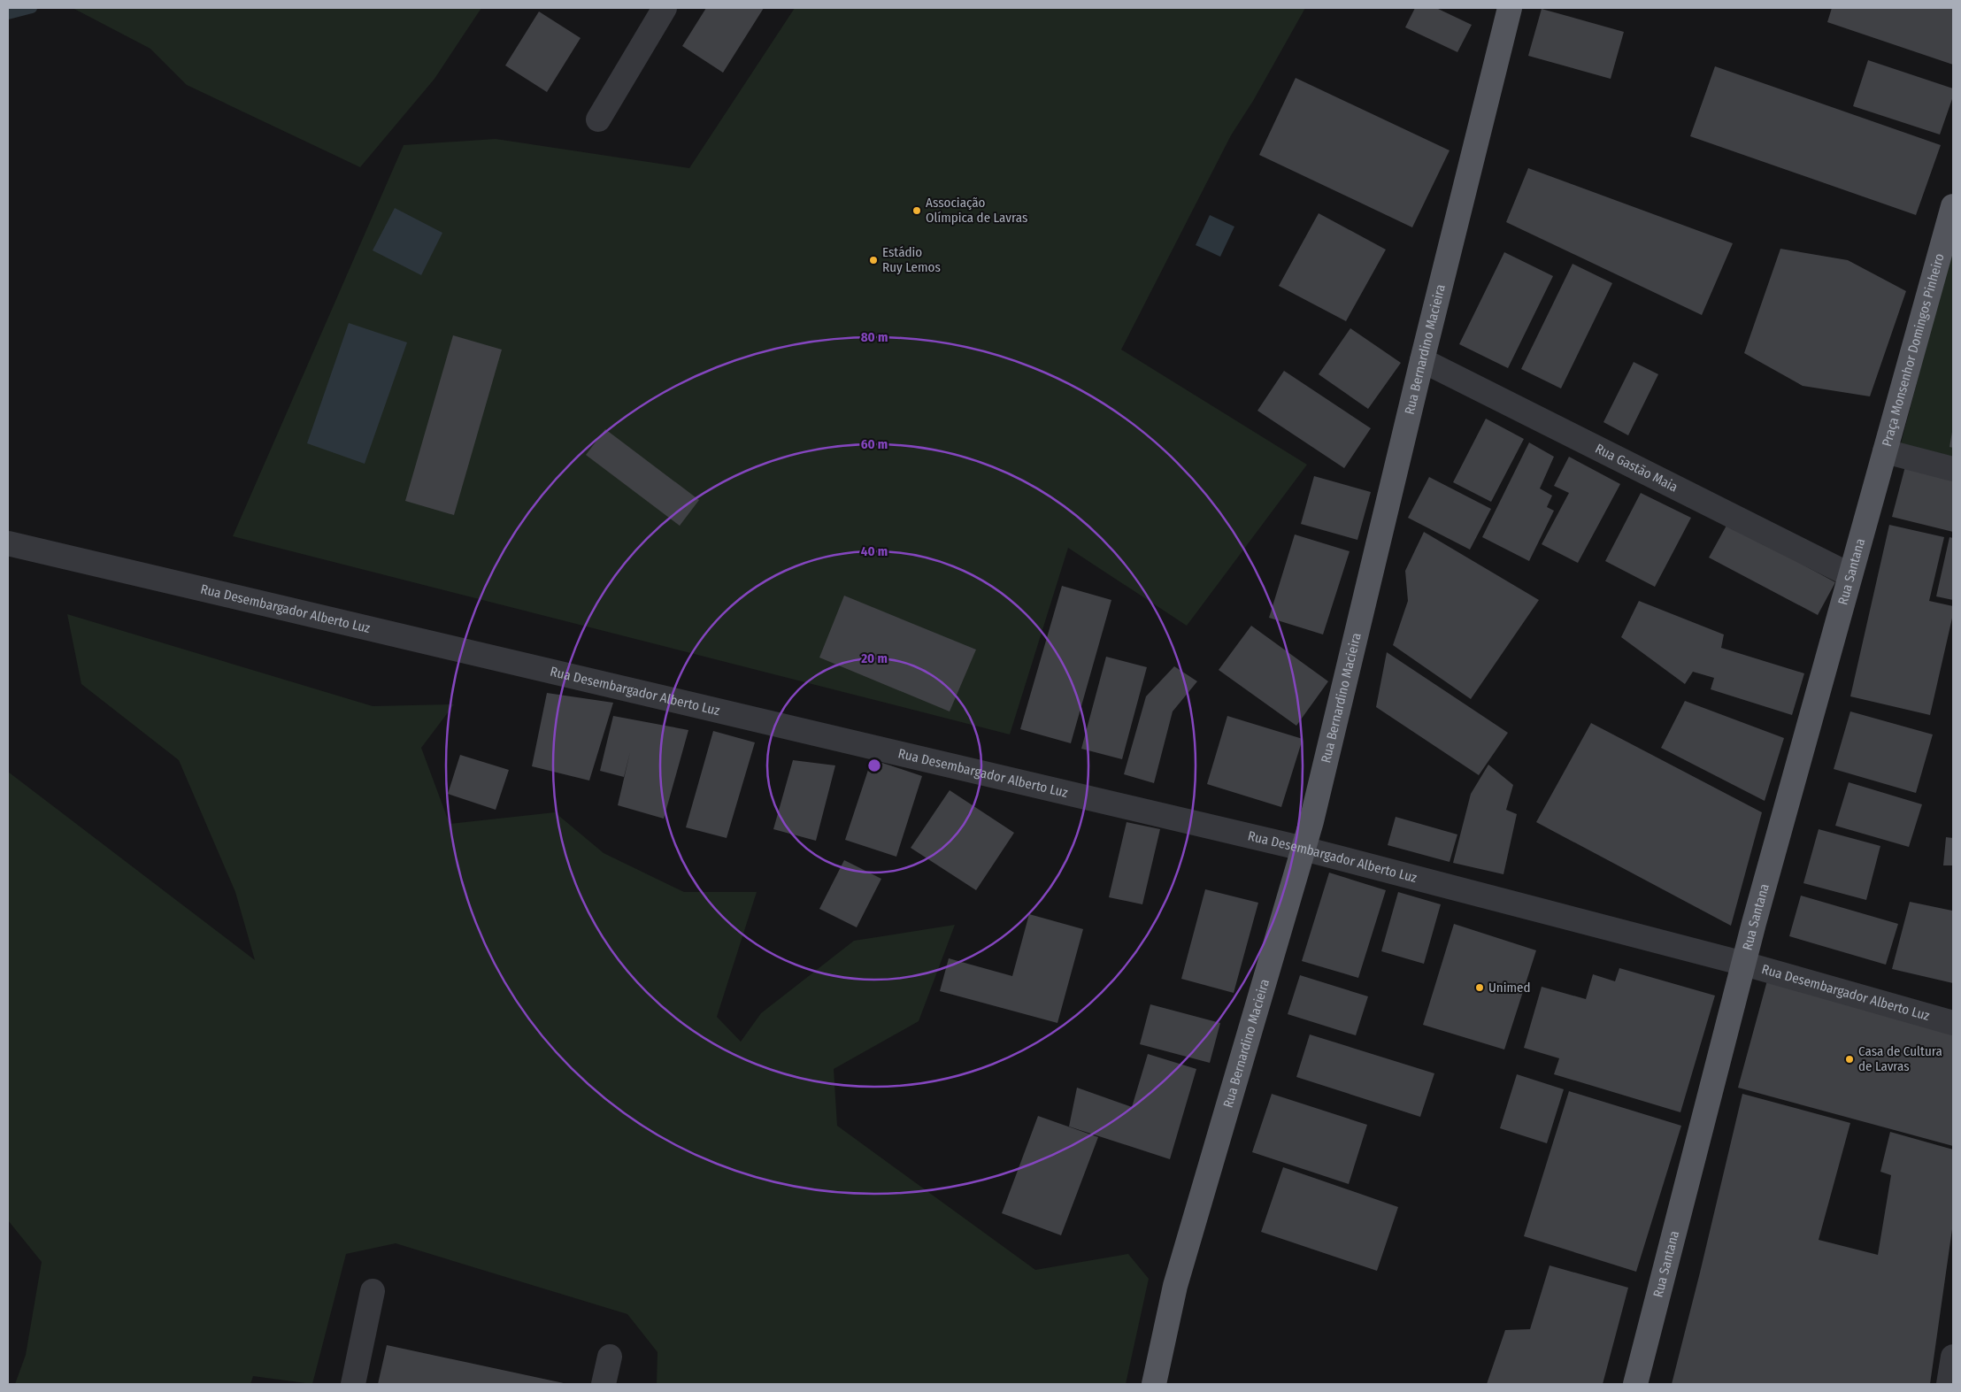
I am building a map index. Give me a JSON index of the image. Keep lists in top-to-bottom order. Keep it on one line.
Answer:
{"streets":{"main road":["Praça Monsenhor Domingos Pinheiro","Rua Bernardino Macieira","Rua Santana"],"street":["Rua Gastão Maia","Rua Desembargador Alberto Luz"]},"crossings":[["Praça Monsenhor Domingos Pinheiro","Rua Santana"],["Rua Bernardino Macieira","Rua Gastão Maia"],["Rua Bernardino Macieira","Rua Desembargador Alberto Luz"],["Rua Gastão Maia","Rua Santana"],["Rua Santana","Rua Desembargador Alberto Luz"]],"places":["Associação Olímpica de Lavras","Estádio Ruy Lemos","Unimed","Casa de Cultura de Lavras"],"rings":["80 m","60 m","40 m","20 m"]}
